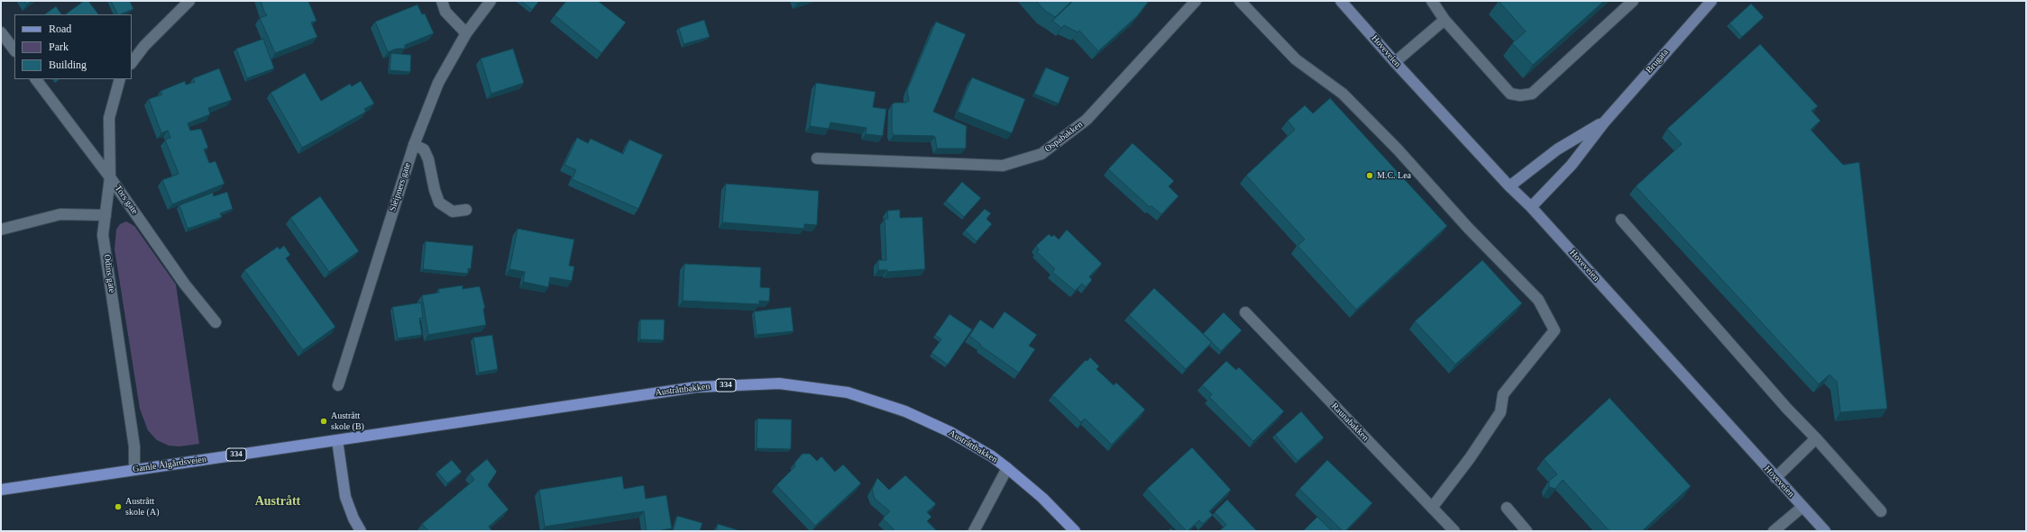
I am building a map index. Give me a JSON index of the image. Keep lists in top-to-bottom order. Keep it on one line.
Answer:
{"streets":{"main road":["Hoveveien","Brugata","334","Austråttbakken","Gamle Ålgårdsveien"],"street":["Ospabakken","Sleipners gate","Tors gate","Odins gate","Raunabakken"]},"crossings":[["Hoveveien","Brugata"],["Tors gate","Odins gate"],["Odins gate","Gamle Ålgårdsveien"],["Austråttbakken","Gamle Ålgårdsveien"]],"districts":["Austrått"],"places":["M.C. Lea","Austrått skole (B)","Austrått skole (A)"],"legend":["Road","Park","Building"]}
